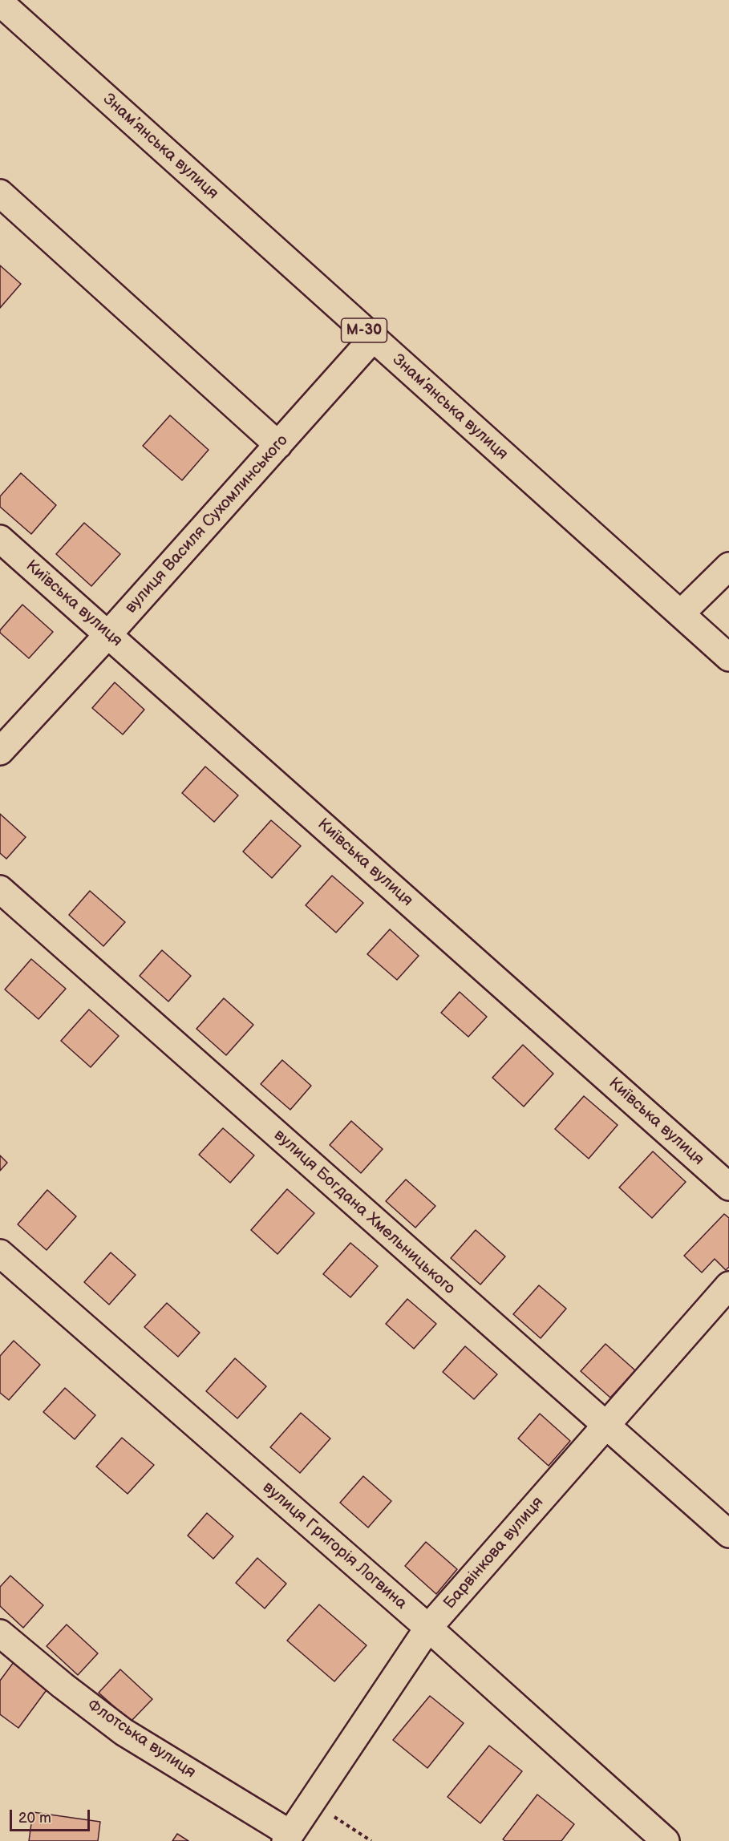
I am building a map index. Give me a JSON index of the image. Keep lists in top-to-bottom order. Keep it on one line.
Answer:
{"streets":{"main road":["Знамʼянська вулиця","М-30","вулиця Василя Сухомлинського","Київська вулиця","вулиця Богдана Хмельницького","вулиця Григорія Логвина","Барвінкова вулиця","Флотська вулиця"]},"crossings":[["Знамʼянська вулиця","вулиця Василя Сухомлинського"],["вулиця Василя Сухомлинського","Київська вулиця"],["вулиця Богдана Хмельницького","Барвінкова вулиця"],["вулиця Григорія Логвина","Барвінкова вулиця"],["Барвінкова вулиця","Флотська вулиця"]],"scale_bar":"20 m"}
